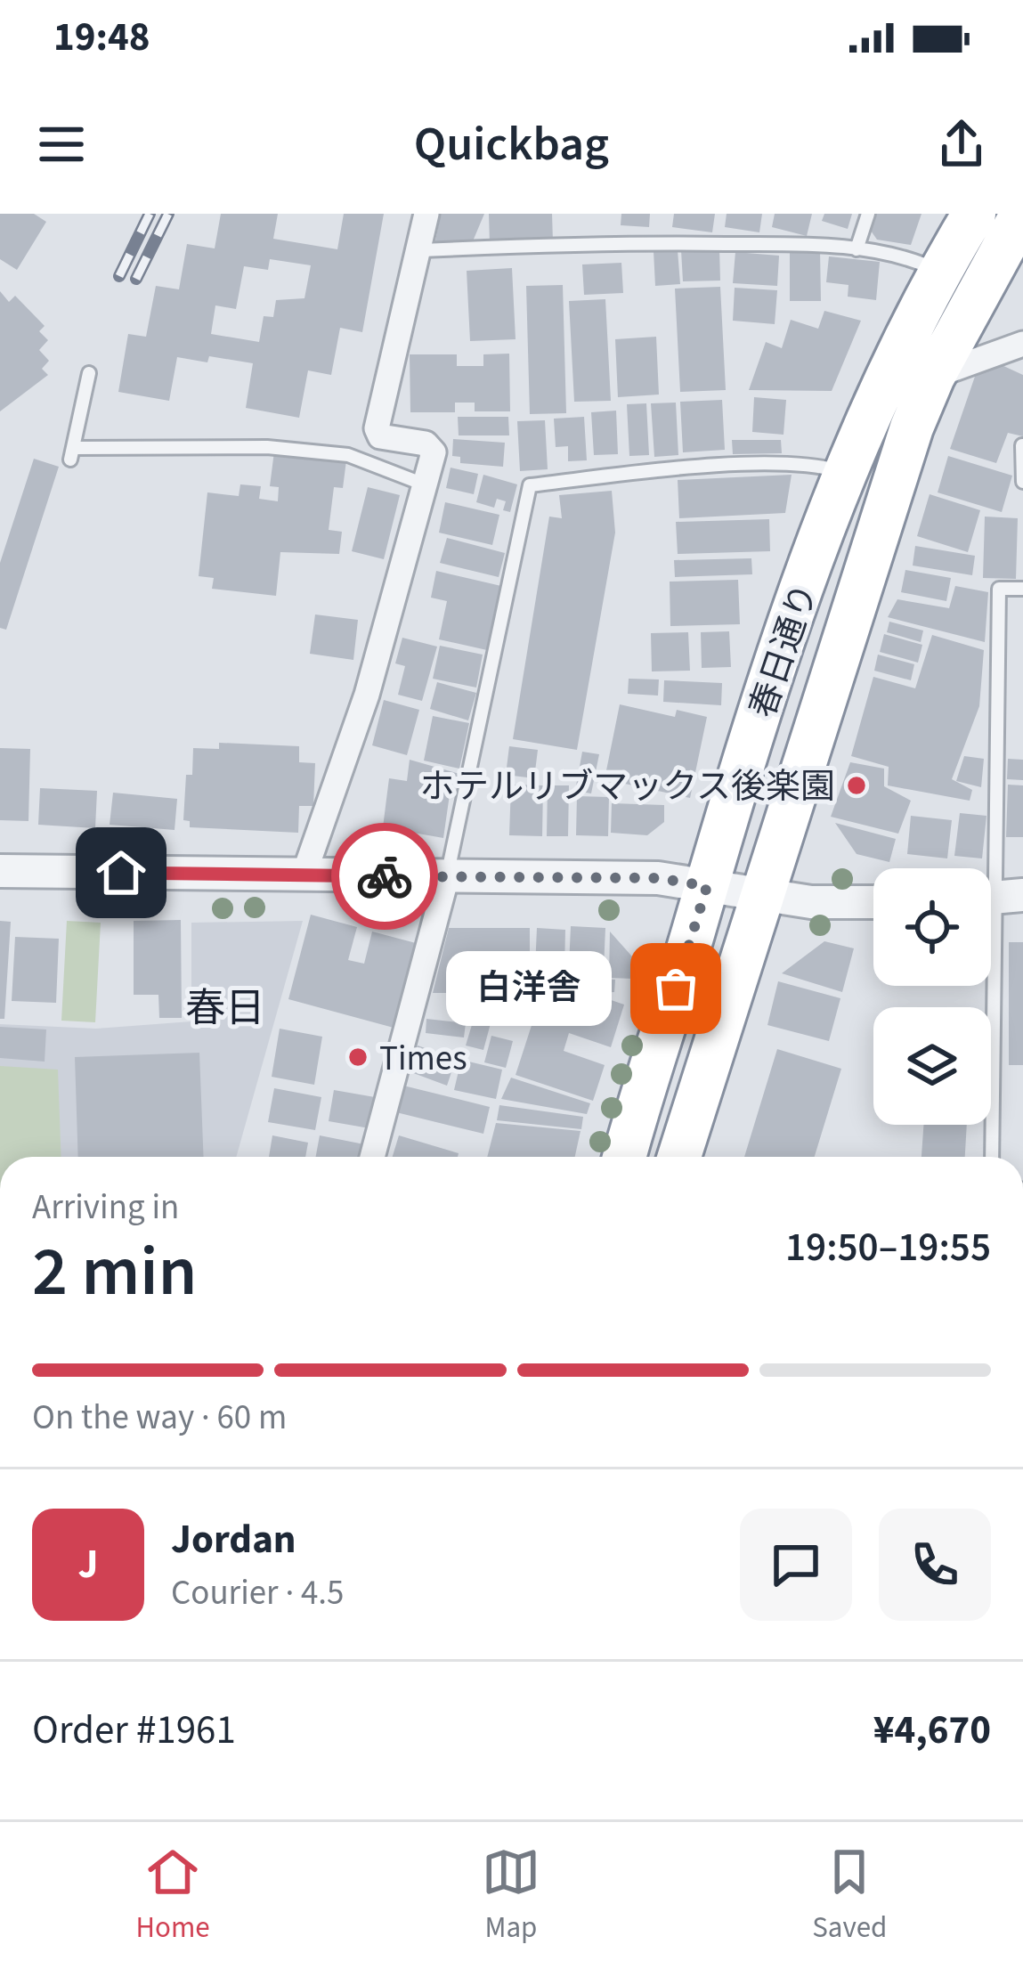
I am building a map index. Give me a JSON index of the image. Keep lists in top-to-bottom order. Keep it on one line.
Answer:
{"streets":{"highway":["春日通り"]},"districts":["春日"],"places":["ホテルリブマックス後楽園","白洋舎","Times"],"page":{"status":"19:48","header":"Quickbag","bubble":"白洋舎","heading":["2 min","Arriving in","19:50–19:55"],"panel":["Jordan","Courier · 4.5","Order #1961","¥4,670"],"bar":"On the way · 60 m","round":"J","tabs":["Home","Map","Saved"]}}
